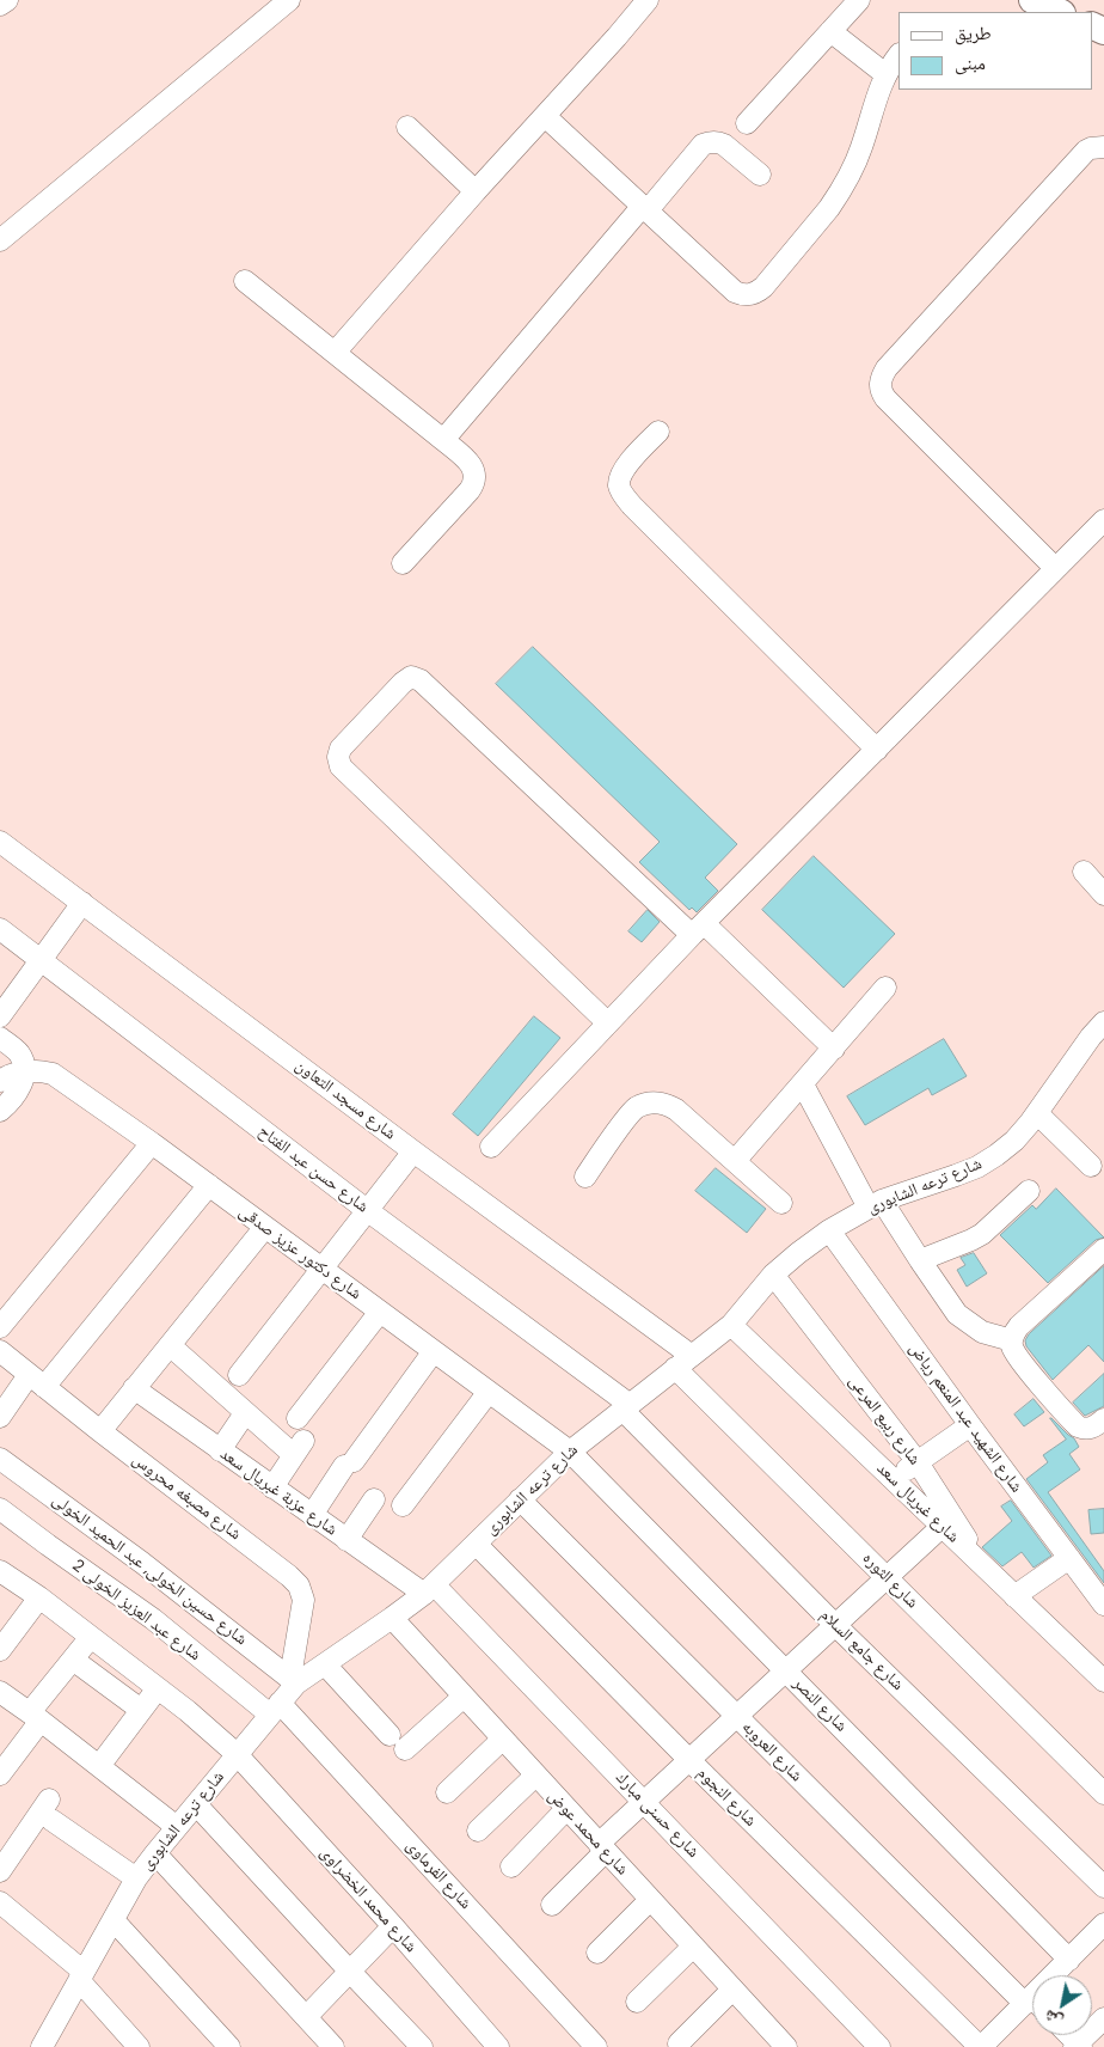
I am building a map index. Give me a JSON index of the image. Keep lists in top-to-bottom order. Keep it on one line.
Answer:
{"streets":{"street":["شارع مسجد التعاون","شارع حسن عبد الفتاح","شارع ترعه الشابورى","شارع دكتور عزيز صدقى","شارع الشهيد عبد المنعم رياض","شارع ربيع المرعى","شارع عزبة غبريال سعد","شارع مصبغه محروس","شارع غبريال سعد","شارع حسين الخولى, عبد الحميد الخولى","شارع الثوره","شارع عبد العزيز الخولى 2","شارع جامع السلام","شارع النصر","شارع العروبه","شارع النجوم","شارع حسنى مبارك","شارع محمد عوض","شارع الفرماوى","شارع محمد الخضراوى"]},"crossings":[["شارع مسجد التعاون","شارع ترعه الشابورى"],["شارع مسجد التعاون","شارع الثوره"],["شارع حسن عبد الفتاح","شارع ترعه الشابورى"],["شارع حسن عبد الفتاح","شارع جامع السلام"],["شارع ترعه الشابورى","شارع دكتور عزيز صدقى"],["شارع ترعه الشابورى","شارع الشهيد عبد المنعم رياض"],["شارع ترعه الشابورى","شارع ربيع المرعى"],["شارع ترعه الشابورى","شارع عزبة غبريال سعد"],["شارع ترعه الشابورى","شارع مصبغه محروس"],["شارع ترعه الشابورى","شارع غبريال سعد"],["شارع ترعه الشابورى","شارع حسين الخولى, عبد الحميد الخولى"],["شارع ترعه الشابورى","شارع الثوره"],["شارع ترعه الشابورى","شارع عبد العزيز الخولى 2"],["شارع ترعه الشابورى","شارع جامع السلام"],["شارع ترعه الشابورى","شارع النصر"],["شارع ترعه الشابورى","شارع العروبه"],["شارع ترعه الشابورى","شارع النجوم"],["شارع ترعه الشابورى","شارع حسنى مبارك"],["شارع ترعه الشابورى","شارع محمد عوض"],["شارع ترعه الشابورى","شارع الفرماوى"],["شارع ترعه الشابورى","شارع محمد الخضراوى"],["شارع دكتور عزيز صدقى","شارع النصر"],["شارع ربيع المرعى","شارع غبريال سعد"],["شارع عزبة غبريال سعد","شارع حسنى مبارك"],["شارع مصبغه محروس","شارع حسين الخولى, عبد الحميد الخولى"],["شارع عبد العزيز الخولى 2","شارع الفرماوى"]],"legend":["طريق","مبنى"],"north":"bottom left"}
